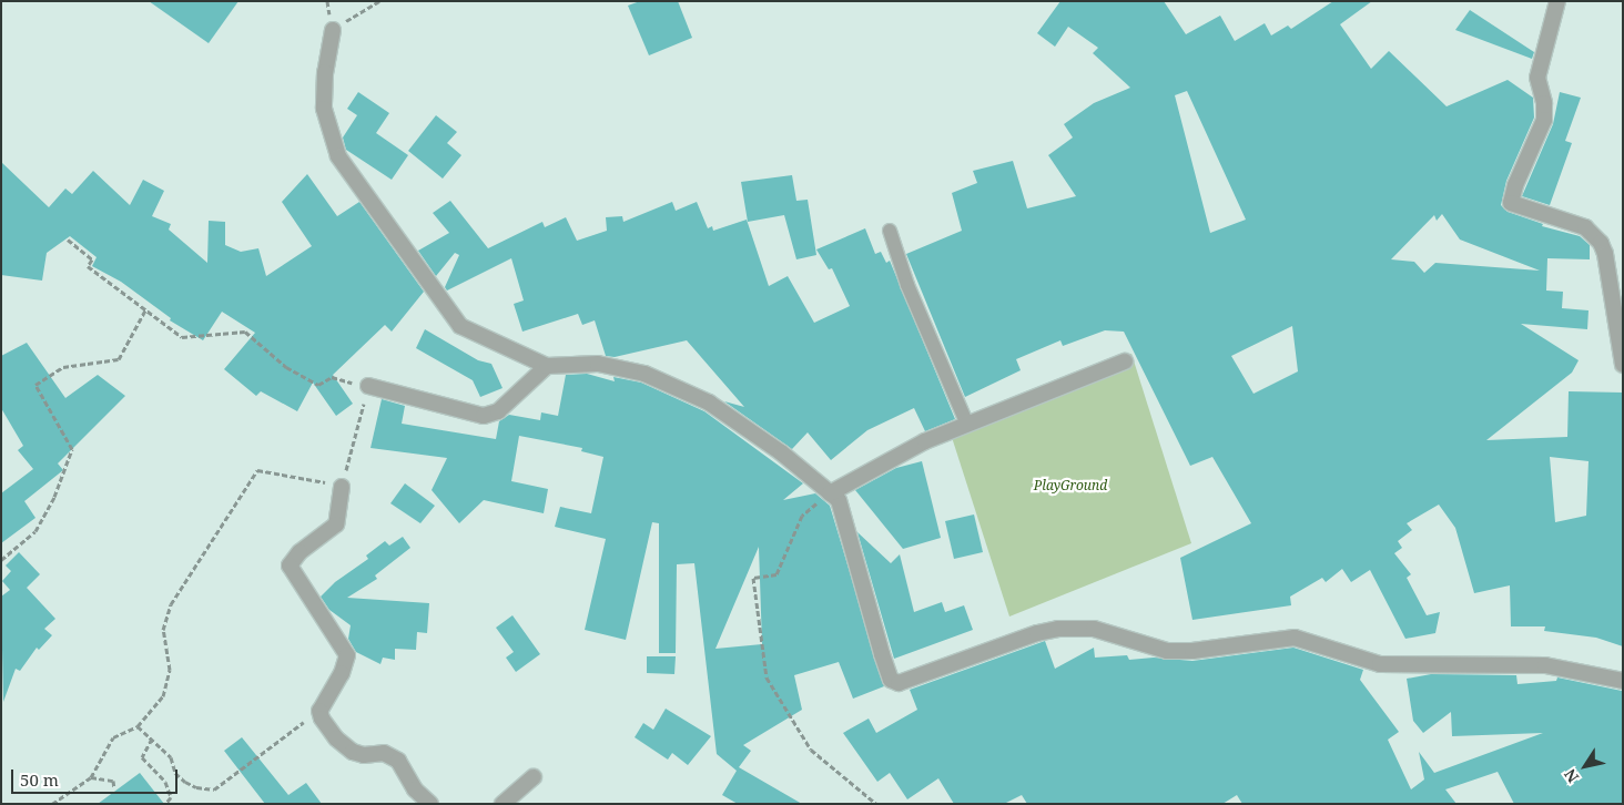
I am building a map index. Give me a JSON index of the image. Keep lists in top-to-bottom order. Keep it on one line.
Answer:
{"parks":["PlayGround"],"scale_bar":"50 m","north":"bottom left"}
